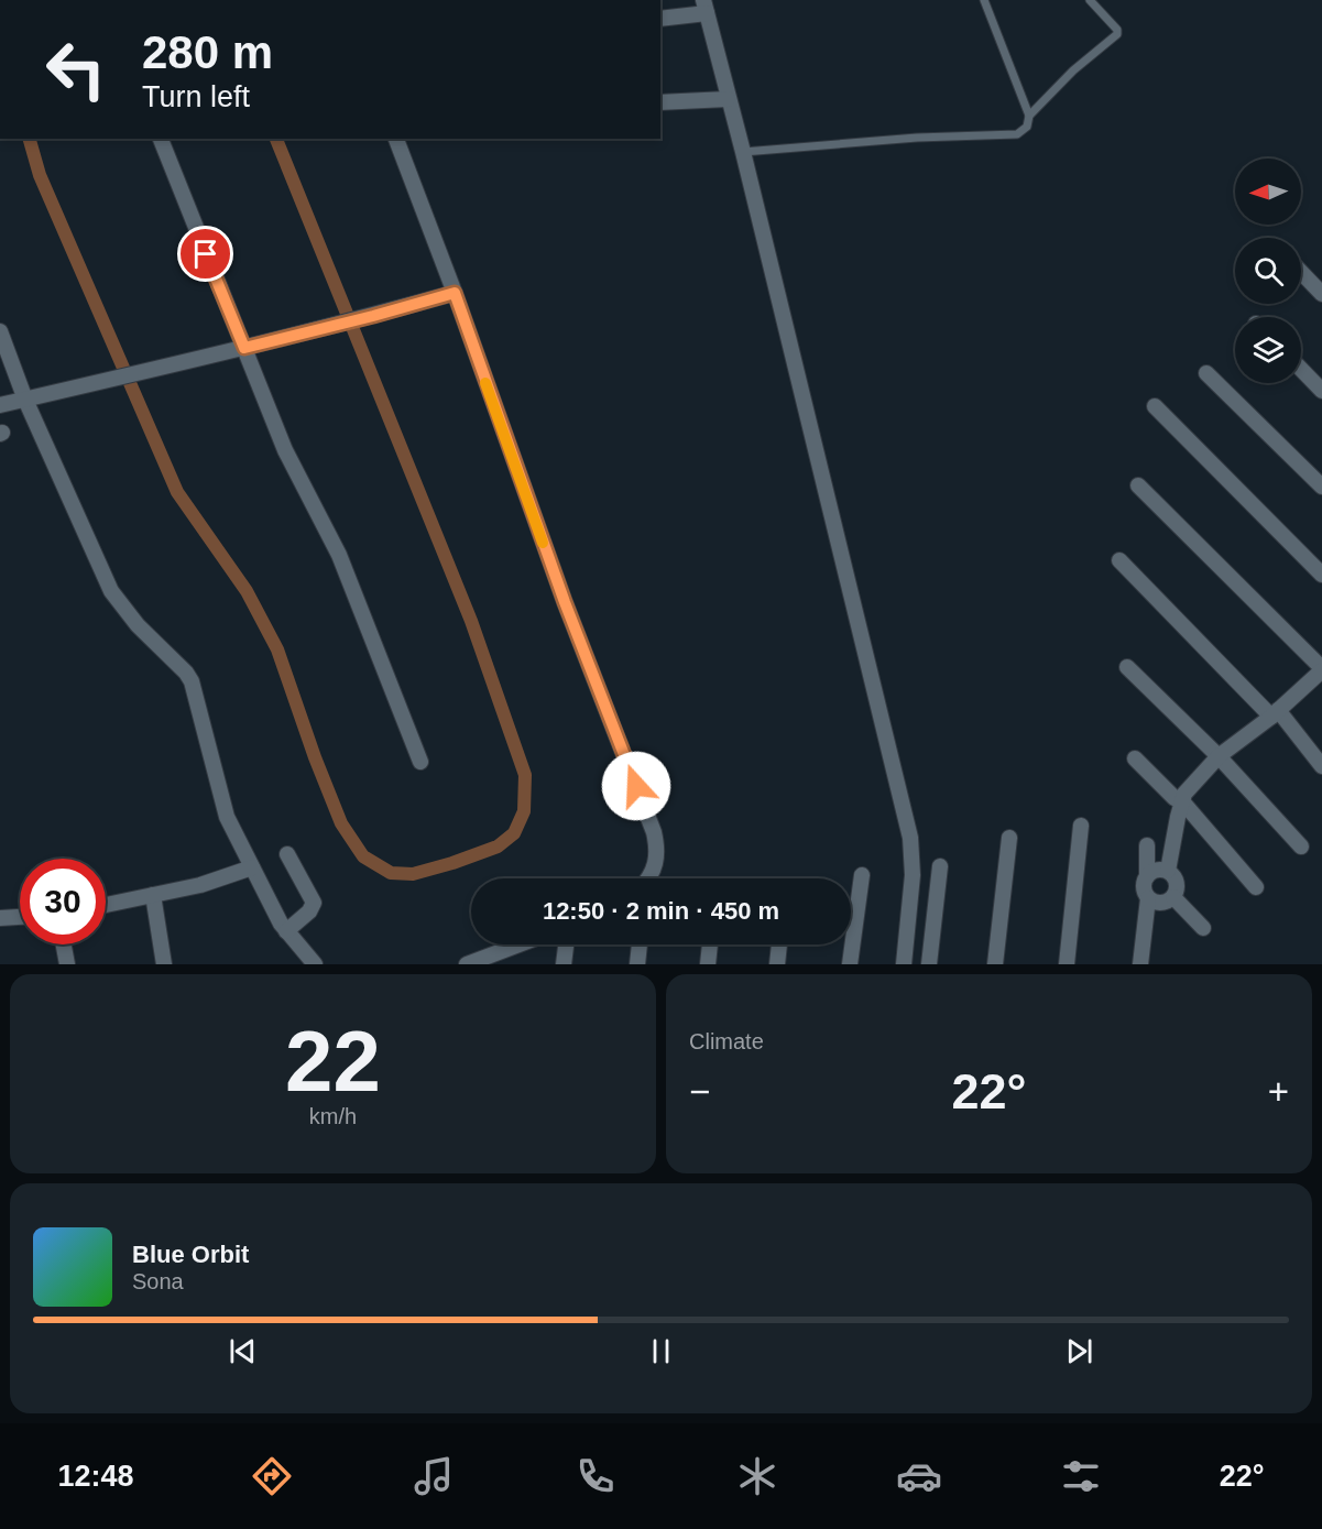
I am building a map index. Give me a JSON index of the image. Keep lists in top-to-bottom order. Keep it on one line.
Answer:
{"north":"left","page":{"turn":["280 m","Turn left"],"limit":"30","trip":"12:50 · 2 min · 450 m","tile":[["22","km/h"],"Climate"],"heat":["−","22°","+"],"song":["Blue Orbit","Sona"],"tabs":["12:48","22°"]}}
